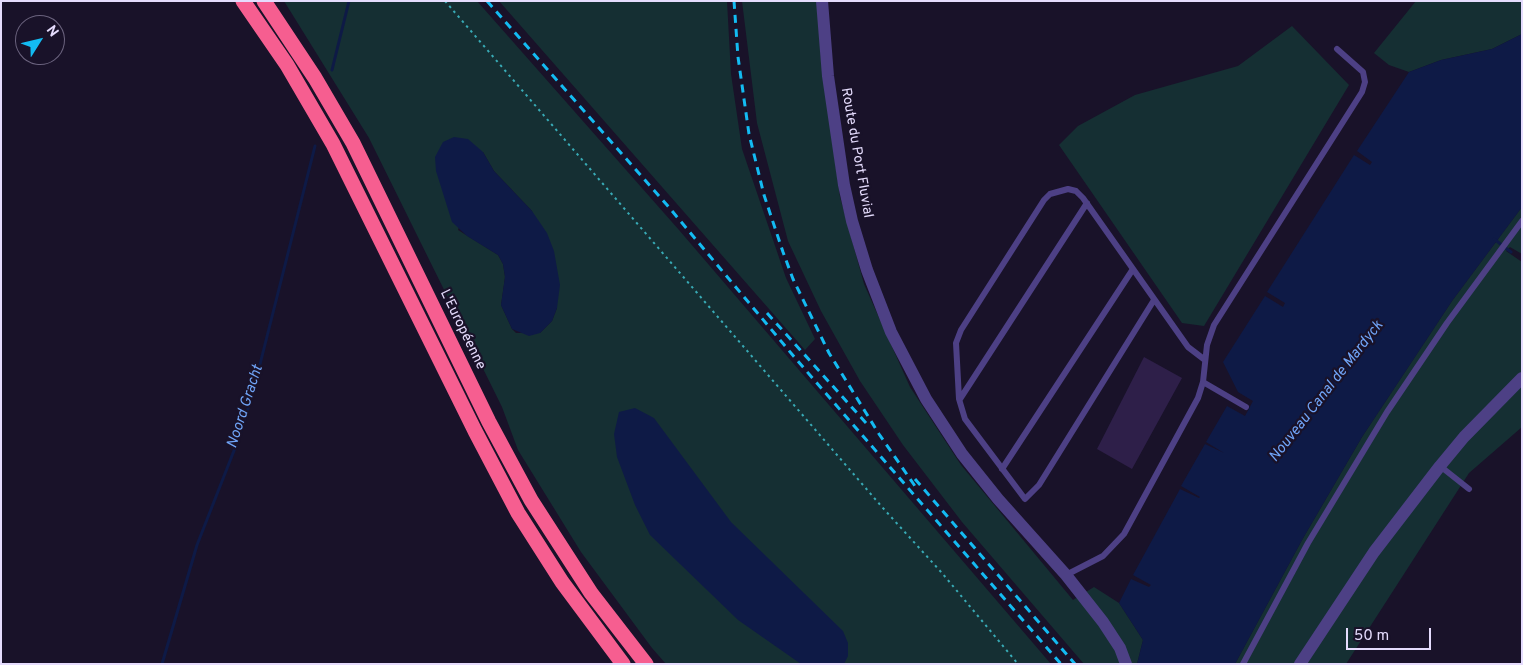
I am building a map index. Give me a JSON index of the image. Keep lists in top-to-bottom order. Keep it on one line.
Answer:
{"streets":{"highway":["L'Européenne"],"street":["Route du Port Fluvial"]},"water":["Nouveau Canal de Mardyck","Noord Gracht"],"scale_bar":"50 m","north":"top right"}
